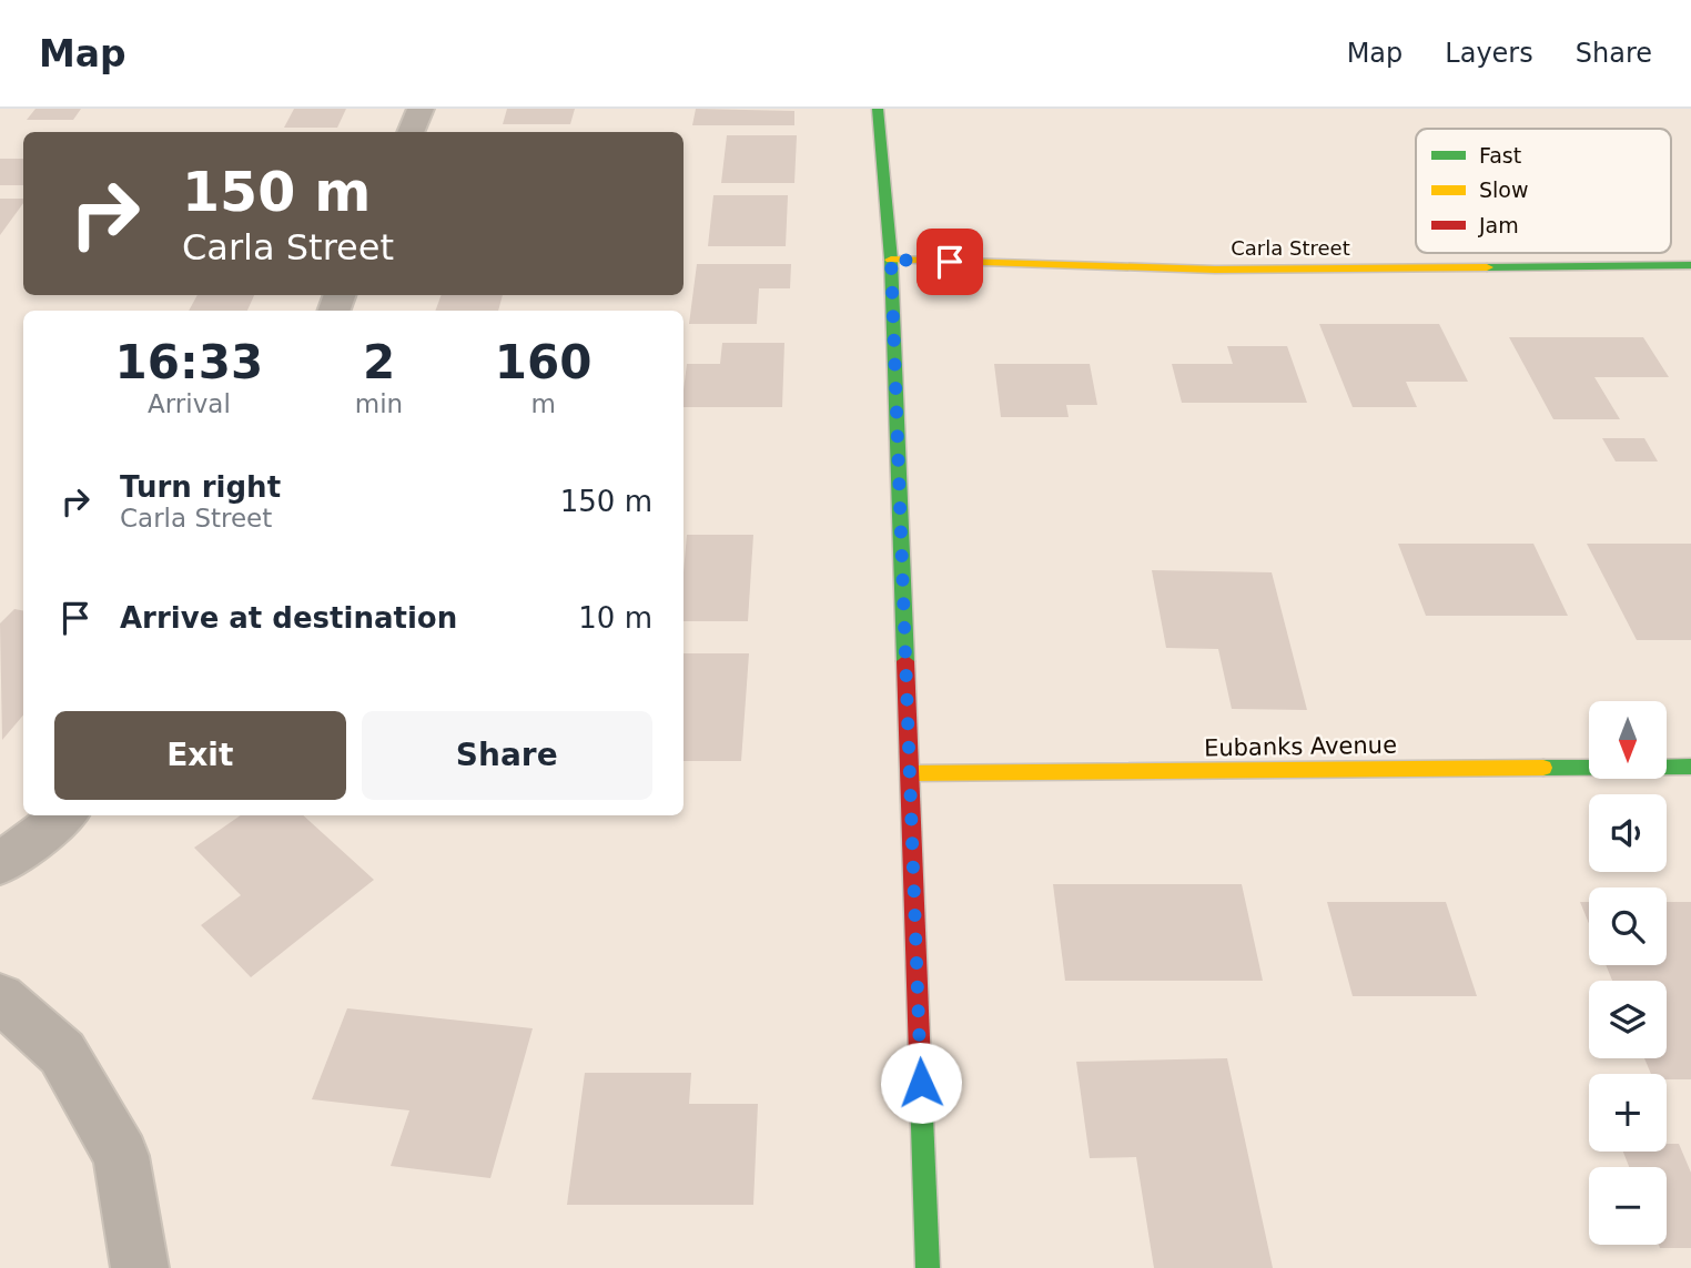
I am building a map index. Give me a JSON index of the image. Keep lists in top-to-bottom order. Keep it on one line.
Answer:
{"streets":{"street":["Carla Street","Eubanks Avenue"]},"legend":["Fast","Slow","Jam"],"north":"bottom","page":{"header":"Map","nav":["Map","Layers","Share"],"turn":["150 m","Carla Street"],"eta":["16:33","Arrival","2","min","160","m"],"list":[{"name":"Turn right","note":"Carla Street","value":"150 m"},{"name":"Arrive at destination","value":"10 m"}],"buttons":["Exit","Share"],"map_buttons":["+","−"]}}
